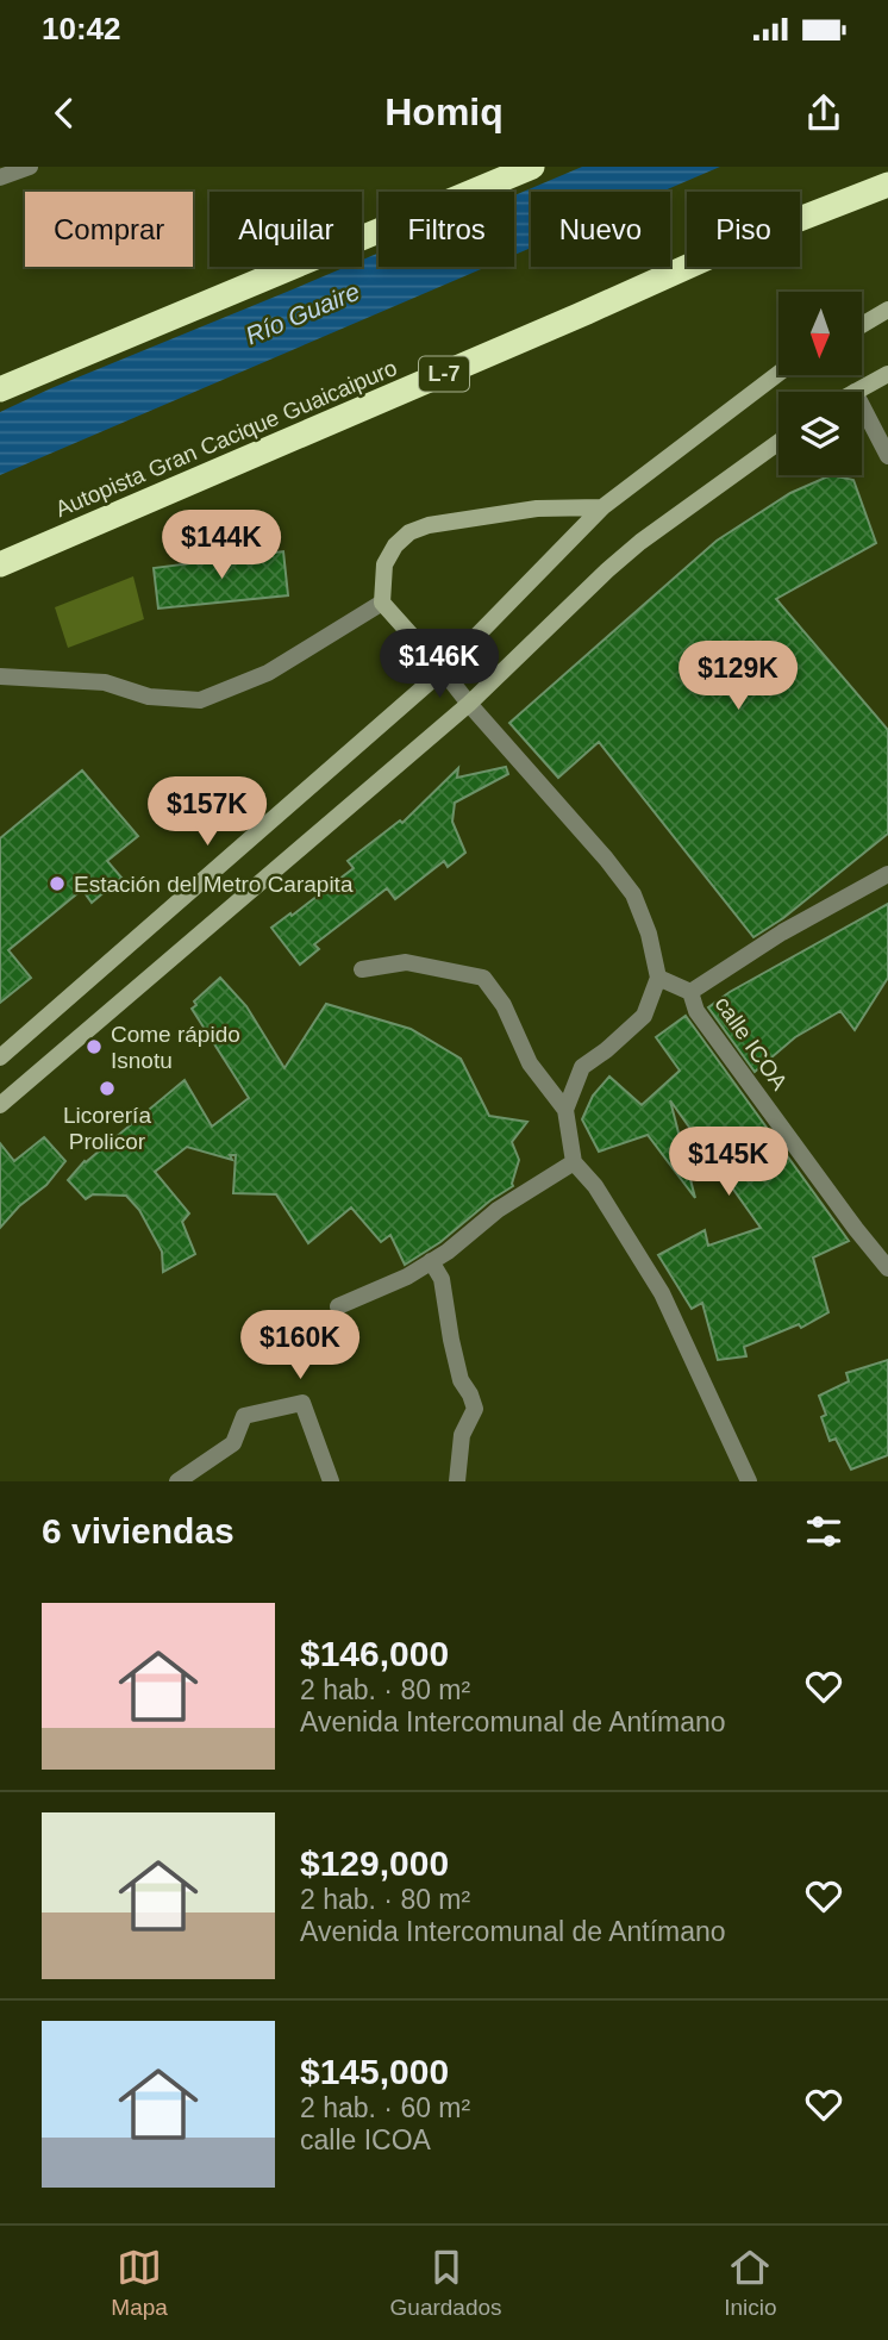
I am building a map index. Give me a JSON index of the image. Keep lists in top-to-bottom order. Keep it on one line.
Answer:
{"streets":{"highway":["L-7","Autopista Gran Cacique Guaicaipuro"],"street":["calle ICOA"]},"water":["Río Guaire"],"places":["Estación del Metro Carapita","Come rápido Isnotu","Licorería Prolicor"],"north":"bottom","page":{"status":"10:42","header":"Homiq","chip":["Comprar","Alquilar","Filtros","Nuevo","Piso"],"price":["$144K","$146K","$129K","$157K","$145K","$160K"],"heading":"6 viviendas","list":[{"name":"$146,000","note":"2 hab. · 80 m² · Avenida Intercomunal de Antímano"},{"name":"$129,000","note":"2 hab. · 80 m² · Avenida Intercomunal de Antímano"},{"name":"$145,000","note":"2 hab. · 60 m² · calle ICOA"}],"tabs":["Mapa","Guardados","Inicio"]}}
